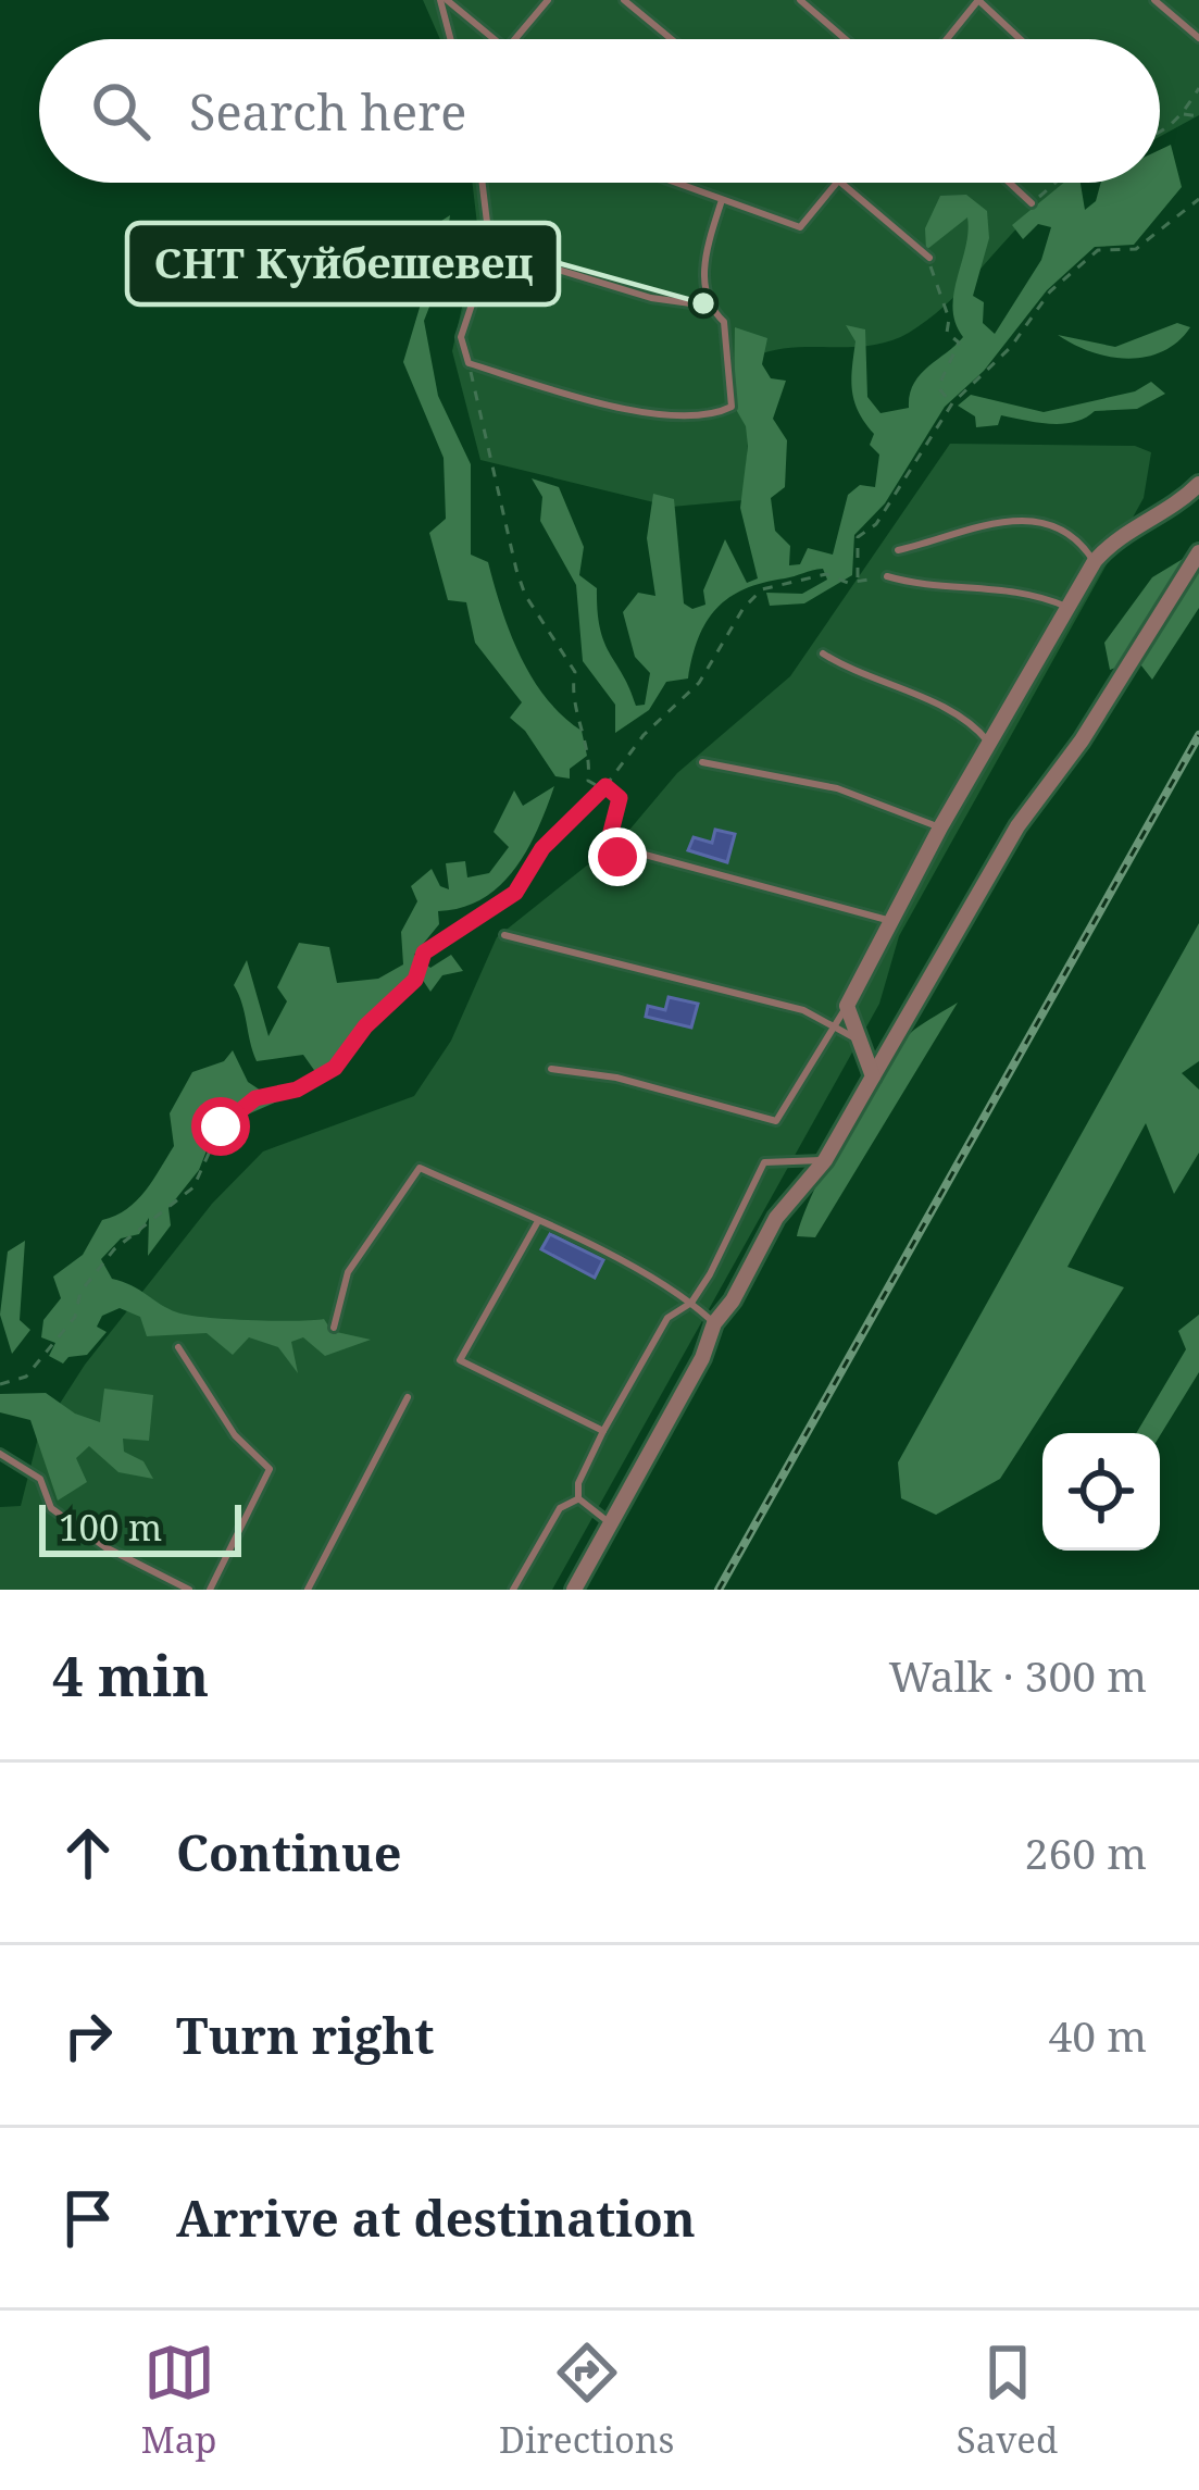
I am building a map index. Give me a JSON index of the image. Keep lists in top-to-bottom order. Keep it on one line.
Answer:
{"places":["СНТ Куйбешевец"],"scale_bar":"100 m","page":{"search":"Search here","scale":"100 m","heading":["4 min","Walk · 300 m"],"list":[["Continue","260 m"],["Turn right","40 m"],"Arrive at destination"],"nav":["Map","Directions","Saved"]}}
